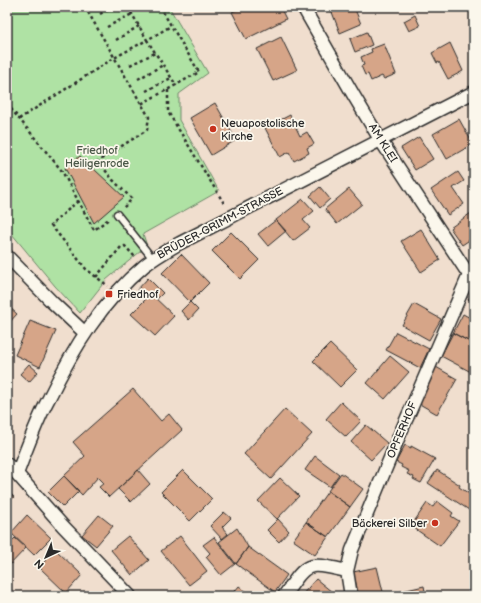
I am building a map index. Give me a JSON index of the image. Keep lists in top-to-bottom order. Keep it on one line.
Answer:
{"streets":{"street":["AM KLEI","BRÜDER-GRIMM-STRASSE","OPFERHOF"]},"crossings":[["AM KLEI","BRÜDER-GRIMM-STRASSE"],["AM KLEI","OPFERHOF"]],"parks":["Friedhof Heiligenrode"],"places":{"other":["Neuapostolische Kirche","Bäckerei Silber"],"transit":["Friedhof"]},"north":"bottom left"}
